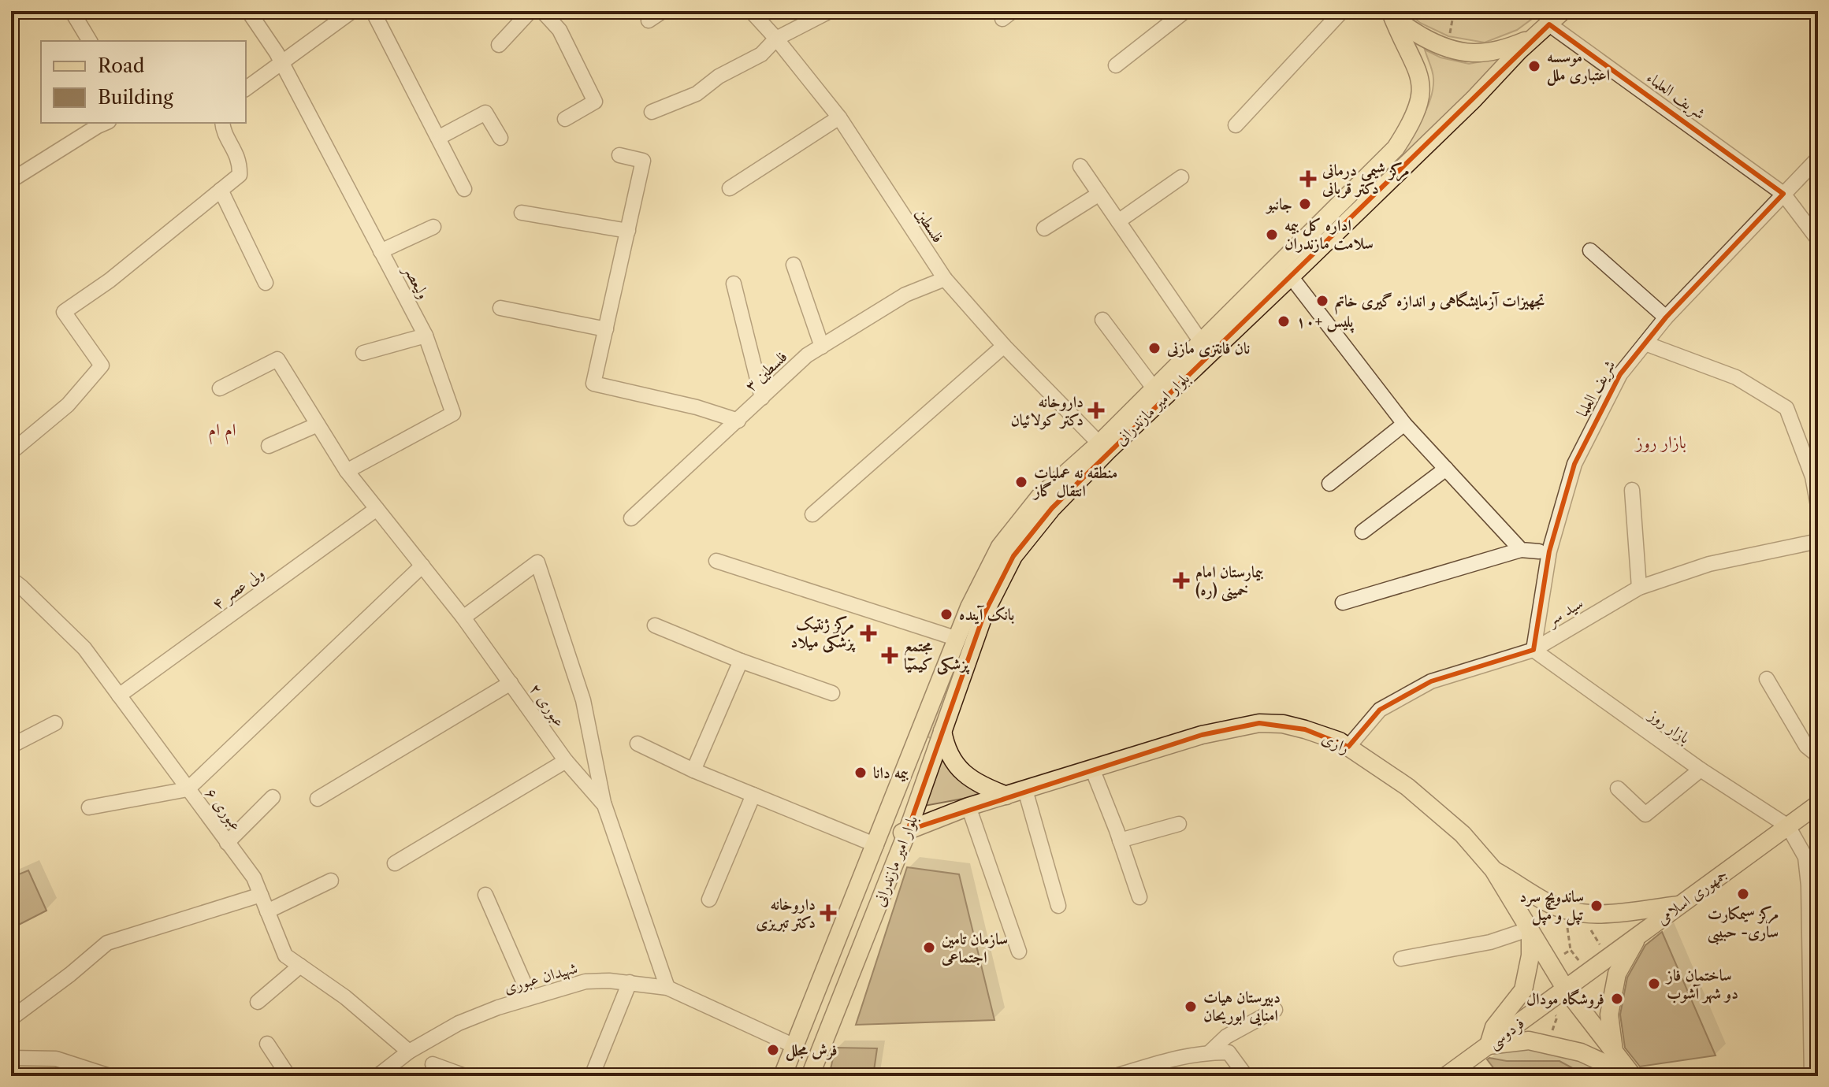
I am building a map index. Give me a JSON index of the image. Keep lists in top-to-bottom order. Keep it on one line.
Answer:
{"streets":{"main road":["بلوار امیر مازندرانی","رازی","جمهوری اسلامی","فردوسی"],"street":["شریف العلماء","فلسطین","ولیعصر","فلسطین ۳","شریف العلما","ولی عصر ۴","سید سر","عبوری ۲","بازار روز","عبوری ۶","شهیدان عبوری"]},"crossings":[["شریف العلماء","شریف العلما"],["شریف العلماء","بلوار امیر مازندرانی"],["فلسطین","فلسطین ۳"],["فلسطین","بلوار امیر مازندرانی"],["ولیعصر","عبوری ۲"],["شریف العلما","سید سر"],["شریف العلما","بازار روز"],["بلوار امیر مازندرانی","رازی"],["بلوار امیر مازندرانی","شهیدان عبوری"],["ولی عصر ۴","عبوری ۲"],["ولی عصر ۴","عبوری ۶"],["سید سر","بازار روز"],["سید سر","رازی"],["عبوری ۲","شهیدان عبوری"],["بازار روز","جمهوری اسلامی"],["رازی","جمهوری اسلامی"],["رازی","فردوسی"],["عبوری ۶","شهیدان عبوری"],["جمهوری اسلامی","فردوسی"]],"districts":["ام ام","بازار روز"],"places":{"other":["موسسه اعتباری ملل","جانبو","اداره کل بیمه سلامت مازندران","تجهیزات آزمایشگاهی و اندازه گیری خاتم","پلیس +١٠","نان فانتزی مازنی","منطقه نه عملیات انتقال گاز","بانک آینده","بیمه دانا","مرکز سیمکارت ساری- حبیبی","ساندویچ سرد تپل و مپل","سازمان تامین اجتماعی","ساختمان فاز دو شهر آشوب","فروشگاه مودال","دبیرستان هیات امنایی ابوریحان","فرش مجلل"],"health":["مرکز شیمی درمانی دکتر قربانی","داروخانه دکتر کولائیان","بیمارستان امام خمینی (ره)","مرکز ژنتیک پزشکی میلاد","مجتمع پزشکی کیمیا","داروخانه دکتر تبریزی"]},"legend":["Road","Building"]}
